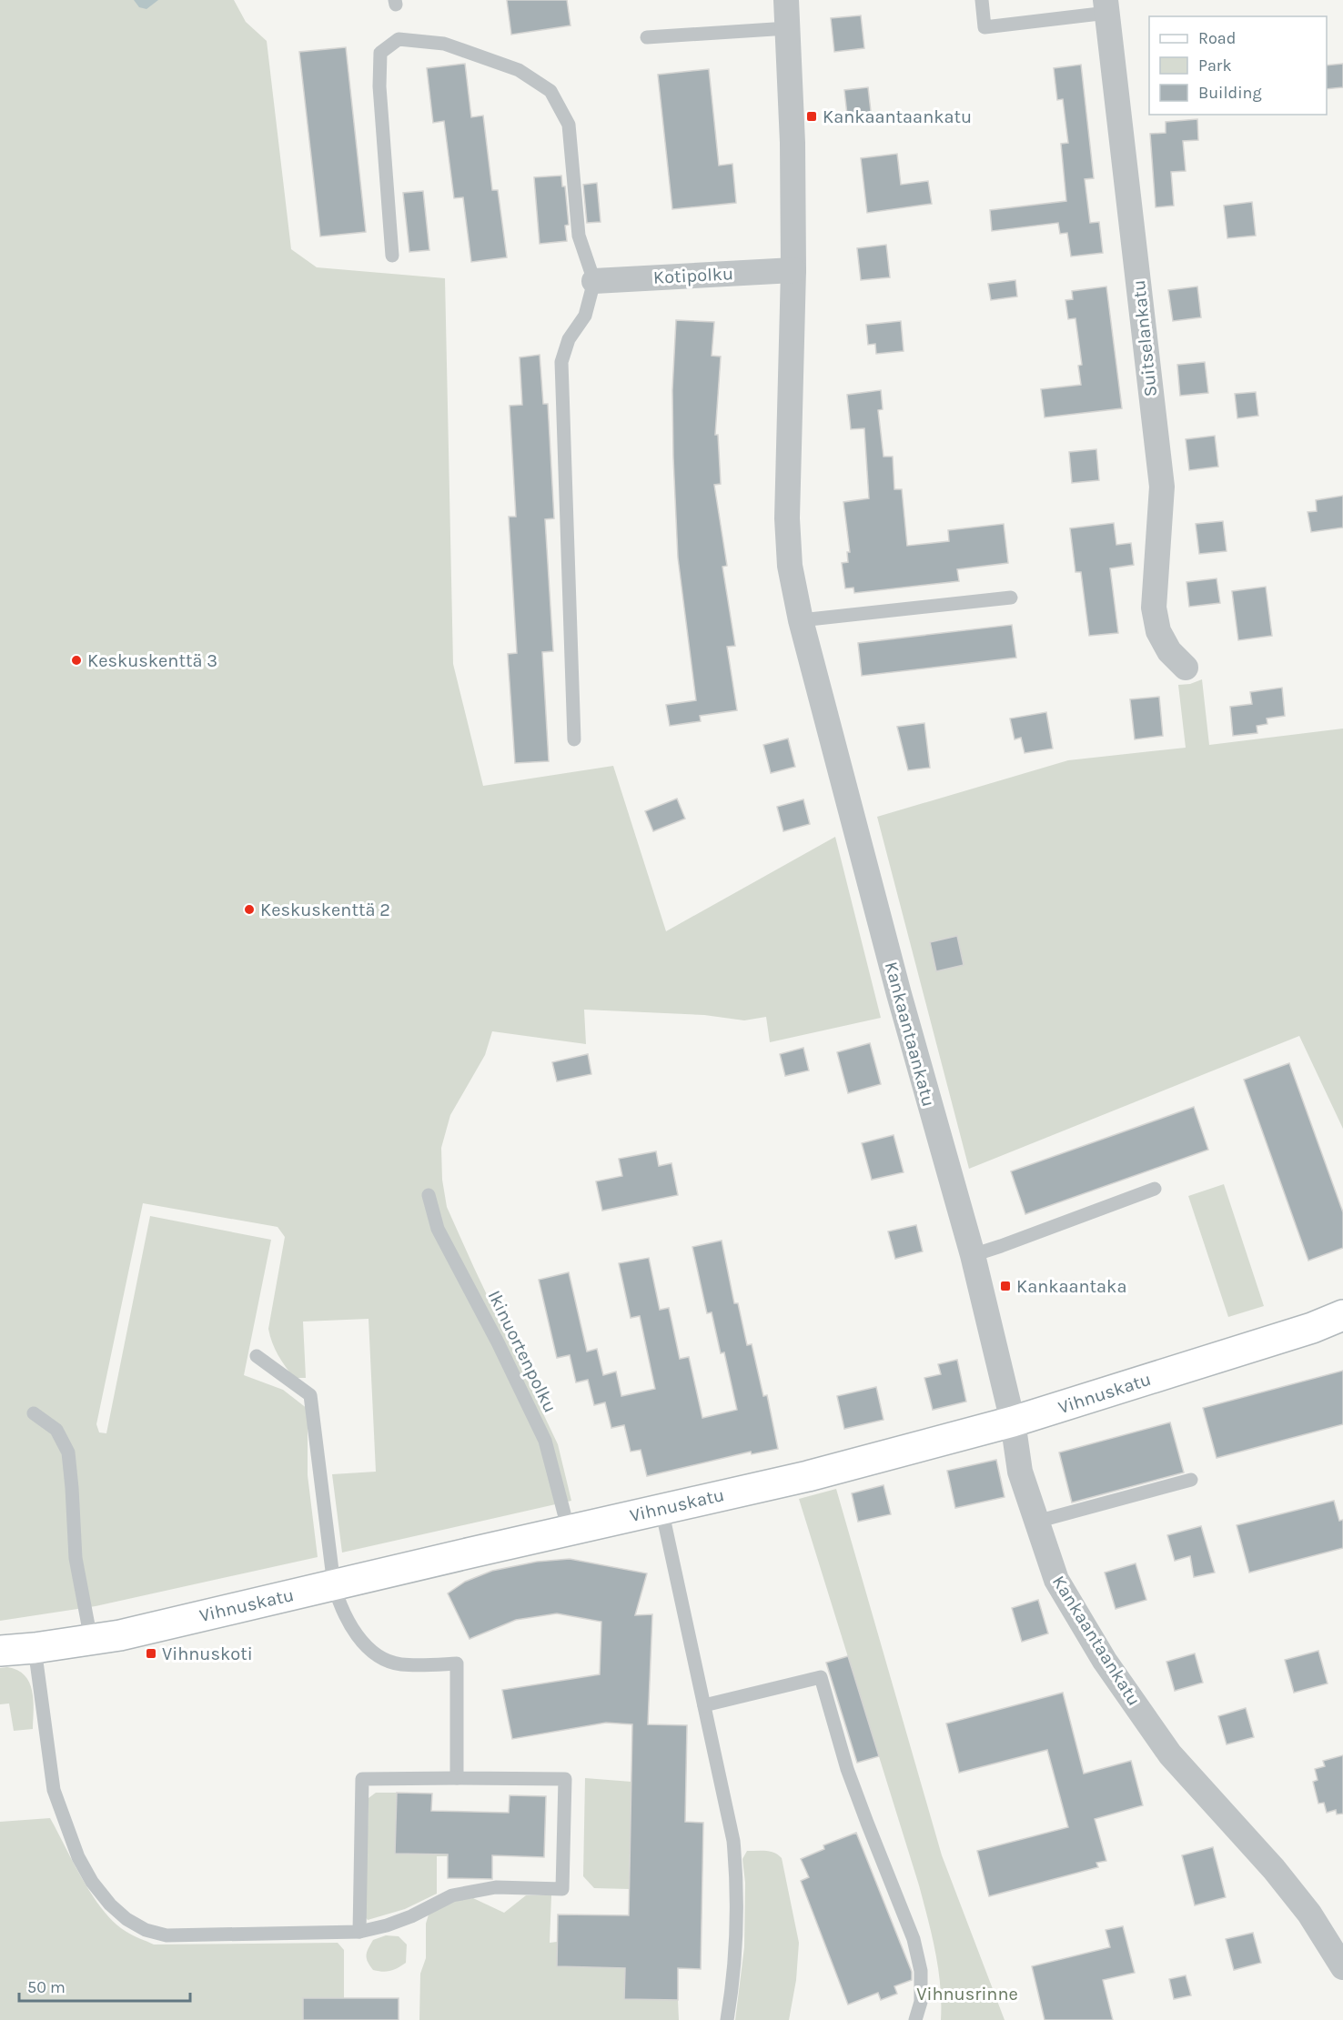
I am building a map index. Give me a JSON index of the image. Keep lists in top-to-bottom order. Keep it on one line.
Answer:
{"streets":{"street":["Kotipolku","Suitselankatu","Kankaantaankatu","Vihnuskatu"],"lane":["Ikinuortenpolku"]},"crossings":[["Kotipolku","Kankaantaankatu"],["Kankaantaankatu","Vihnuskatu"],["Ikinuortenpolku","Vihnuskatu"]],"parks":["Vihnusrinne"],"places":{"transit":["Kankaantaankatu","Kankaantaka","Vihnuskoti"],"other":["Keskuskenttä 3","Keskuskenttä 2"]},"legend":["Road","Park","Building"],"scale_bar":"50 m"}
